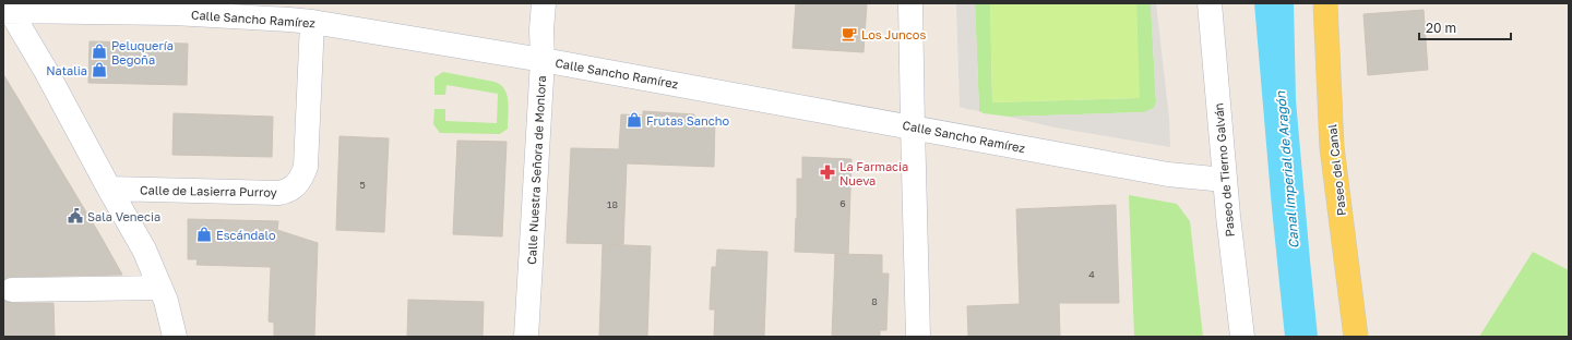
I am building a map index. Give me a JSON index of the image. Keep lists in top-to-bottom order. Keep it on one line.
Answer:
{"streets":{"main road":["Paseo del Canal"],"street":["Calle Sancho Ramírez","Calle Nuestra Señora de Monlora","Paseo de Tierno Galván","Calle de Lasierra Purroy"]},"crossings":[["Calle Sancho Ramírez","Calle Nuestra Señora de Monlora"],["Calle Sancho Ramírez","Paseo de Tierno Galván"],["Calle Sancho Ramírez","Calle de Lasierra Purroy"]],"water":["Canal Imperial de Aragón"],"places":{"cafe":["Los Juncos"],"shop":["Peluquería Begoña","Natalia","Frutas Sancho","Escándalo"],"pharmacy":["La Farmacia Nueva"],"public building":["Sala Venecia"]},"house_numbers":["5","6","18","4","8"],"scale_bar":"20 m"}
